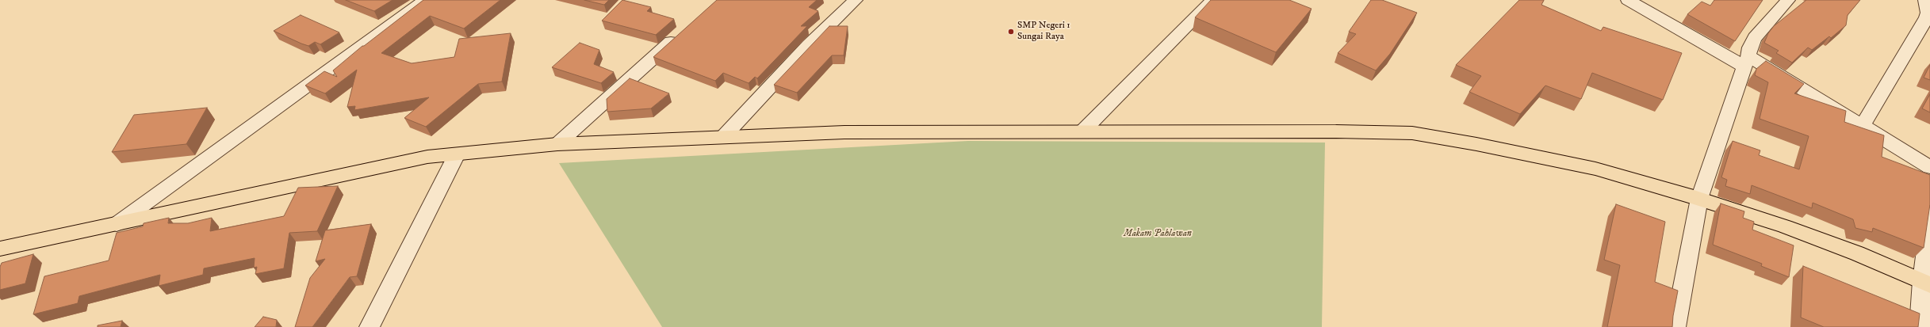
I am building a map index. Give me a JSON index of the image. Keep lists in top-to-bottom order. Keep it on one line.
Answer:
{"parks":["Makam Pahlawan"],"places":["SMP Negeri 1 Sungai Raya"]}
